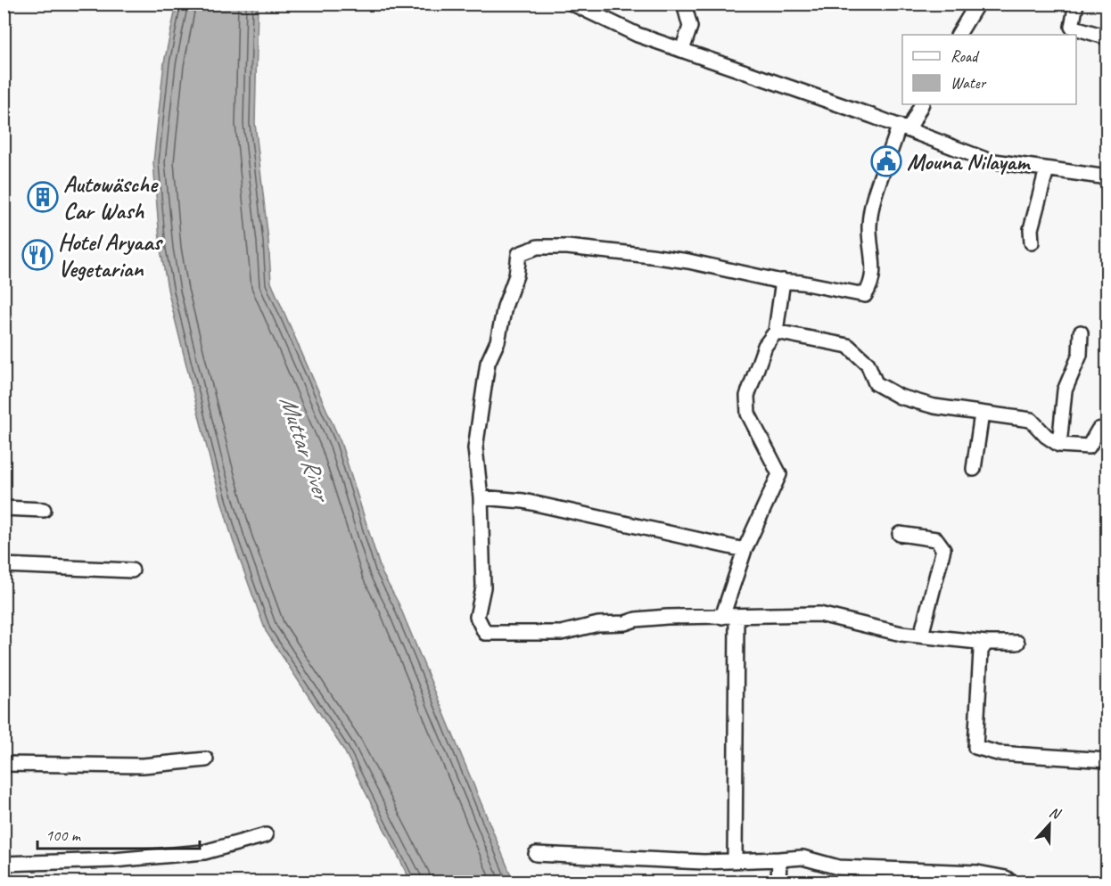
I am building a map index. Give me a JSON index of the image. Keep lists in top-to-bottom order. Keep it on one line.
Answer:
{"water":["Muttar River"],"places":{"public building":["Mouna Nilayam"],"building":["Autowäsche Car Wash"],"restaurant":["Hotel Aryaas Vegetarian"]},"legend":["Road","Water"],"scale_bar":"100 m","north":"top"}
